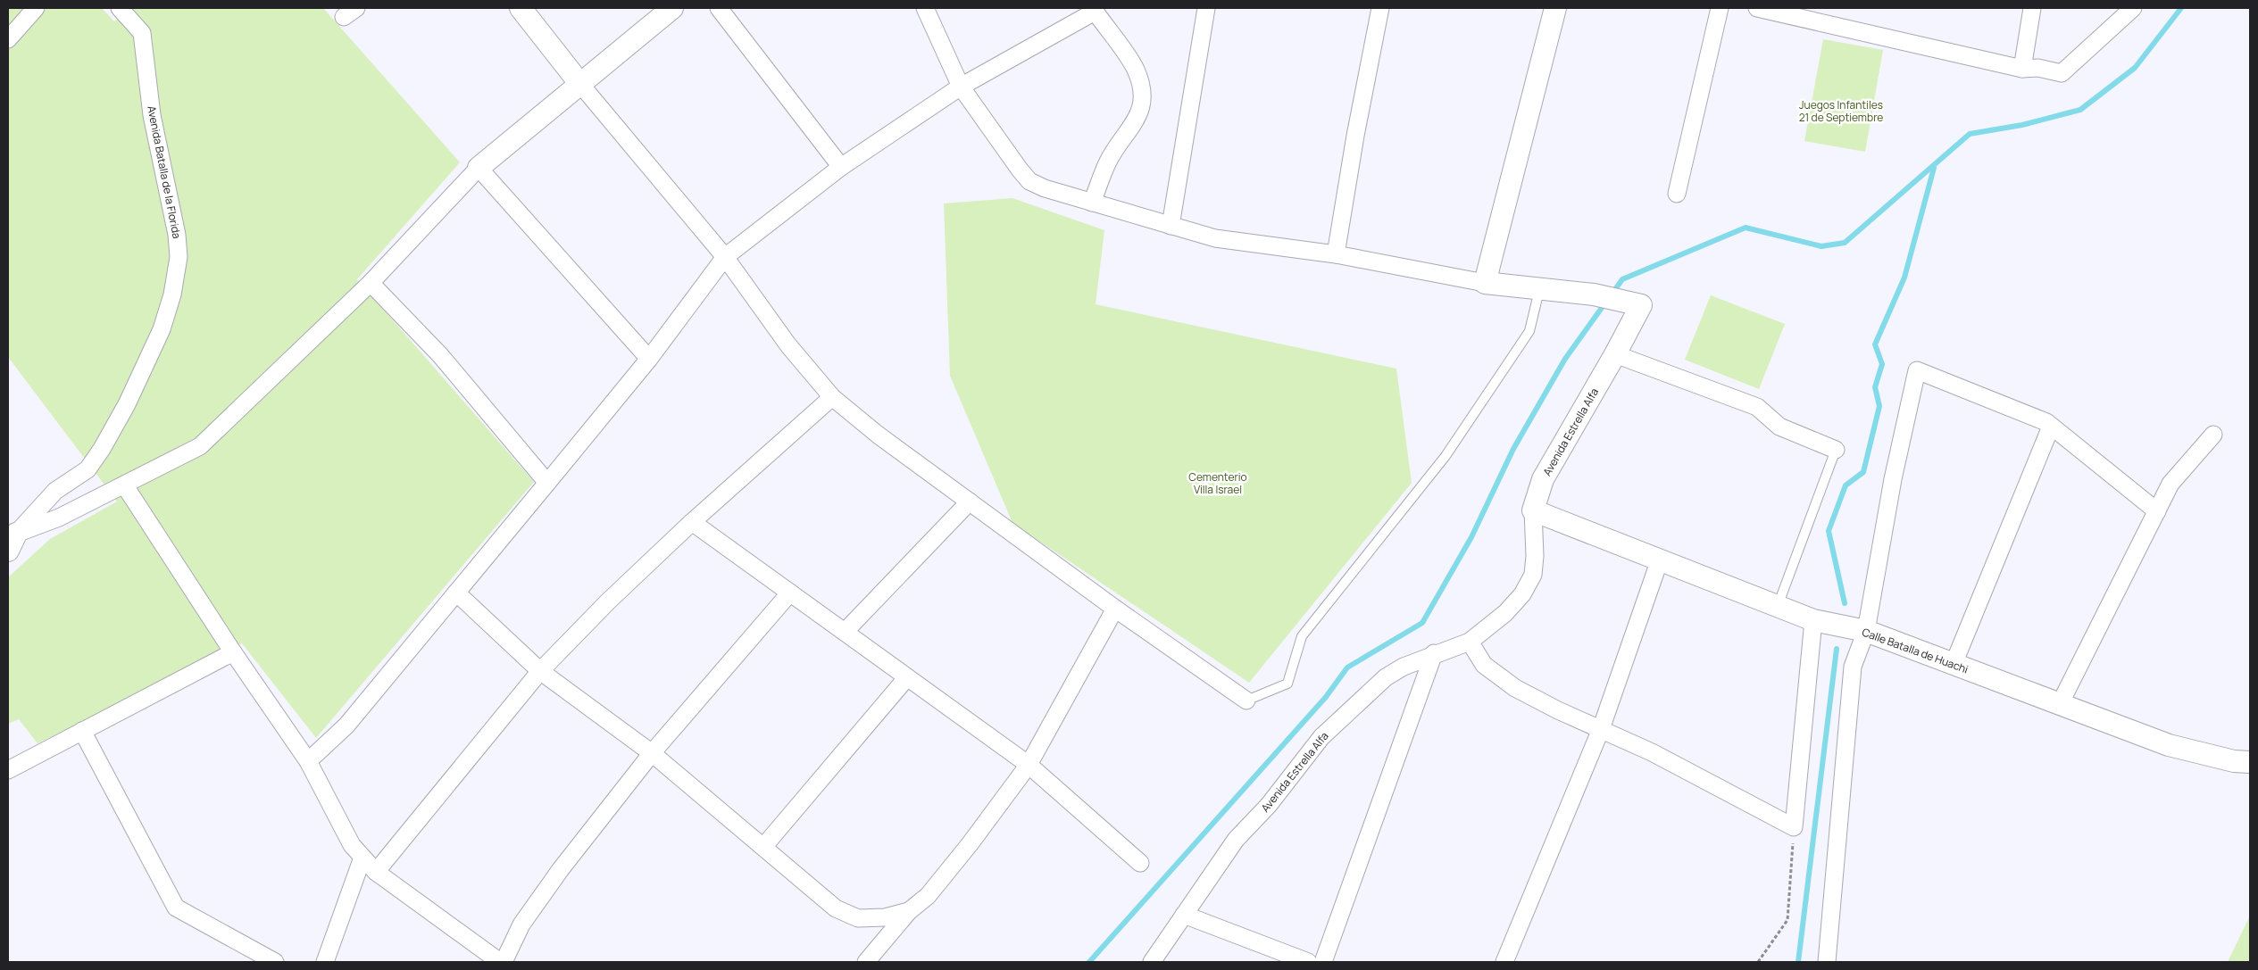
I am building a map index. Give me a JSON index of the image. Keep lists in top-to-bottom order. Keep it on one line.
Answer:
{"streets":{"street":["Avenida Batalla de la Florida","Avenida Estrella Alfa","Calle Batalla de Huachi"]},"crossings":[["Avenida Estrella Alfa","Calle Batalla de Huachi"]],"parks":["Juegos Infantiles 21 de Septiembre","Cementerio Villa Israel"]}
